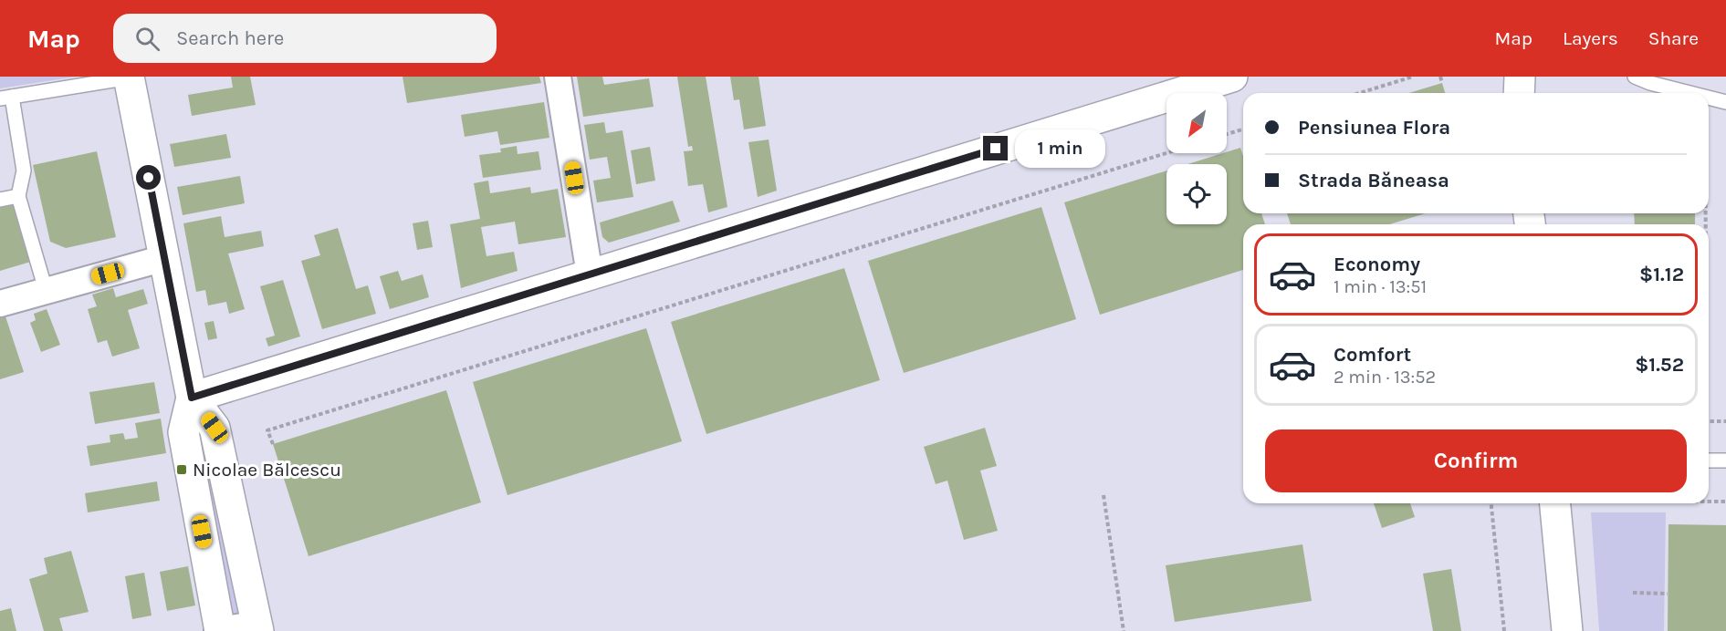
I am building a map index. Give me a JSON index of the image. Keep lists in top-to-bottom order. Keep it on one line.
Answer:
{"places":{"transit":["Nicolae Bălcescu"]},"north":"bottom left","page":{"header":"Map","search":"Search here","nav":["Map","Layers","Share"],"banner":["Pensiunea Flora","Strada Băneasa"],"bubble":"1 min","list":[{"name":"Economy","note":"1 min · 13:51","value":"$1.12"},{"name":"Comfort","note":"2 min · 13:52","value":"$1.52"}],"buttons":"Confirm"}}
